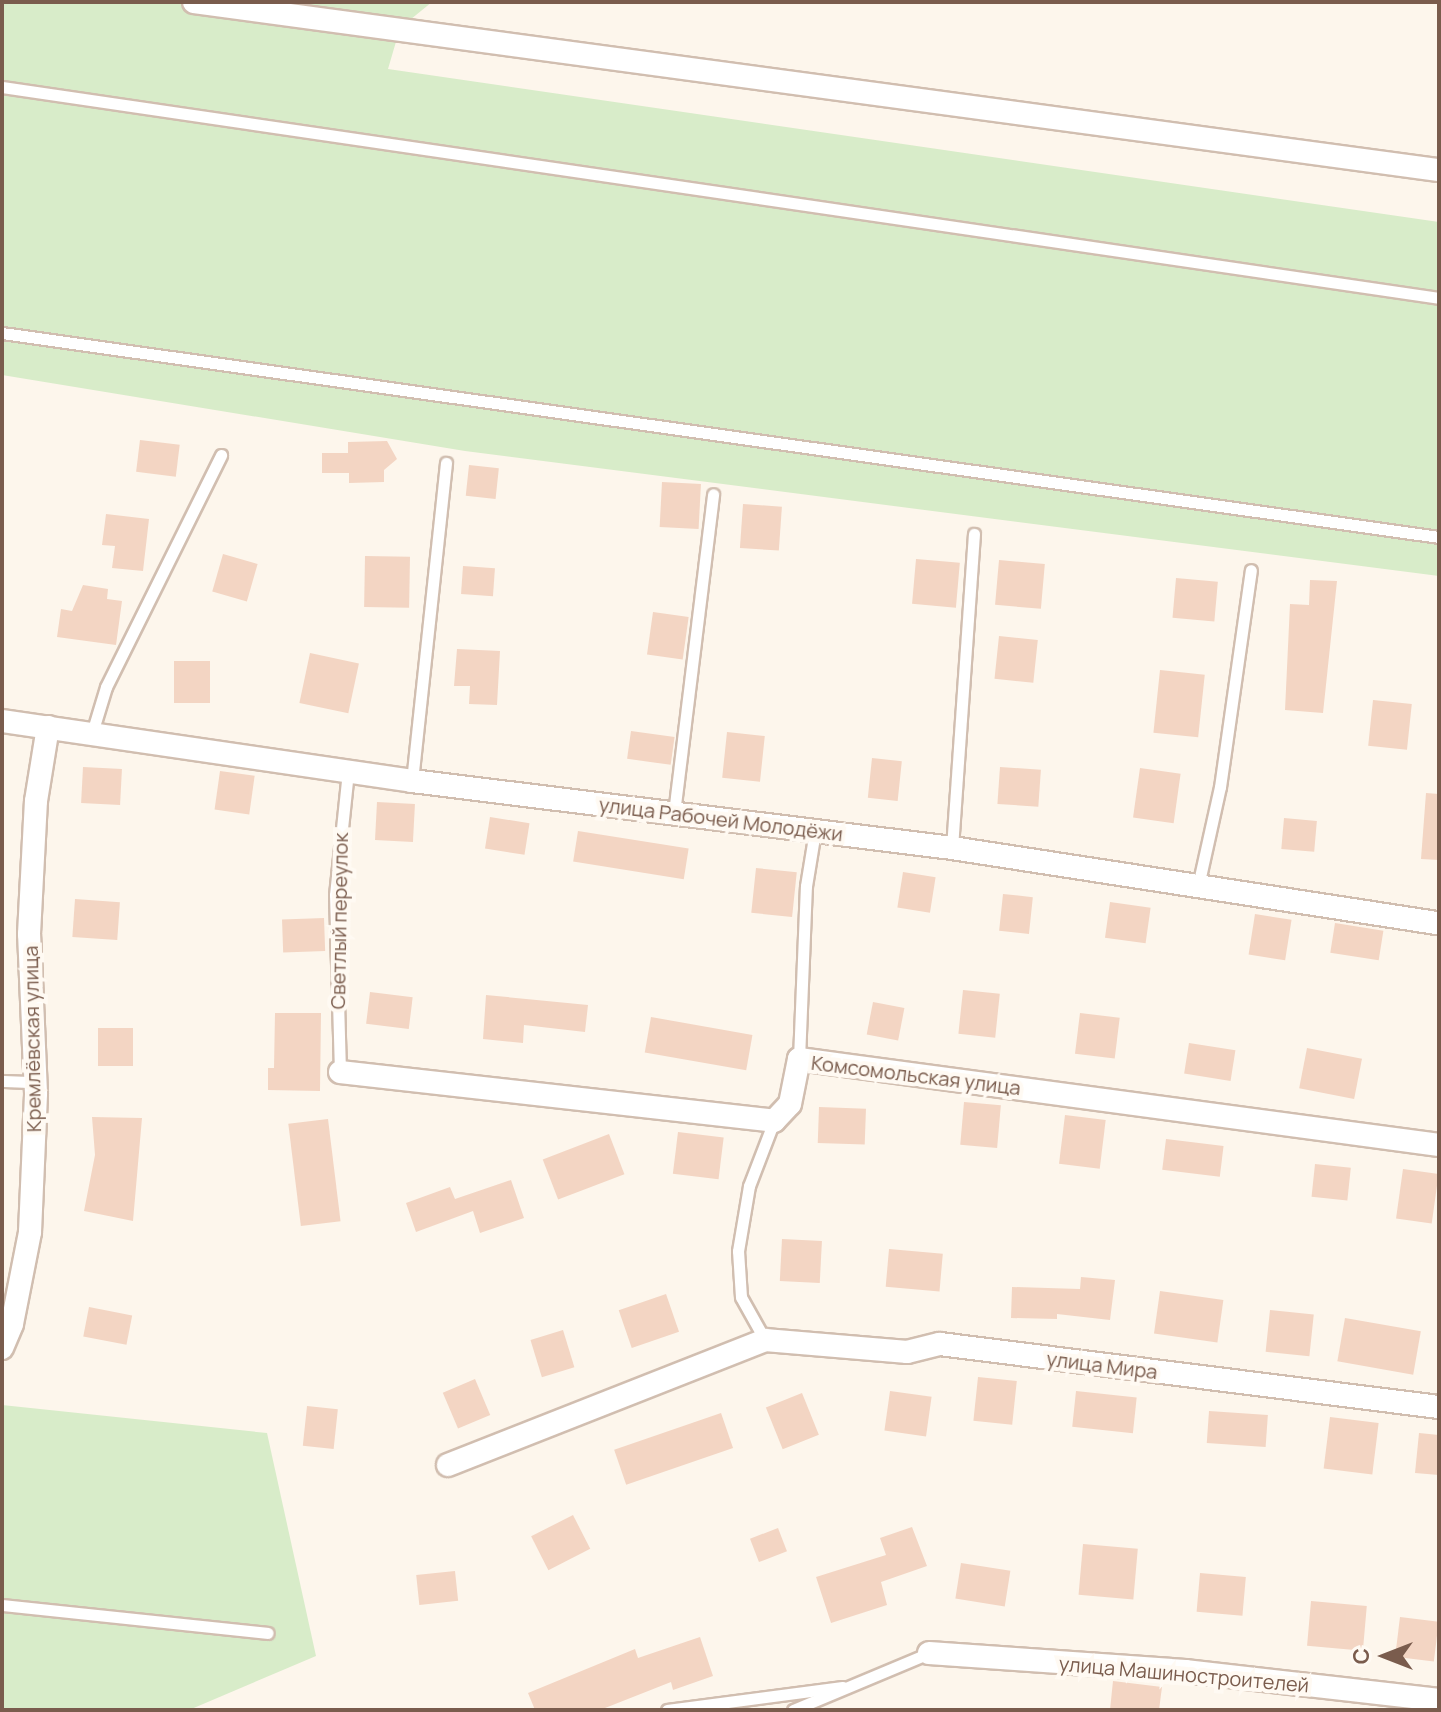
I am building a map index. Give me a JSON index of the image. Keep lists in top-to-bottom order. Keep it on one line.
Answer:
{"streets":{"street":["улица Рабочей Молодёжи","Кремлёвская улица","Комсомольская улица","улица Мира","улица Машиностроителей"],"lane":["Светлый переулок"]},"crossings":[["улица Рабочей Молодёжи","Светлый переулок"],["улица Рабочей Молодёжи","Кремлёвская улица"]],"north":"left"}
